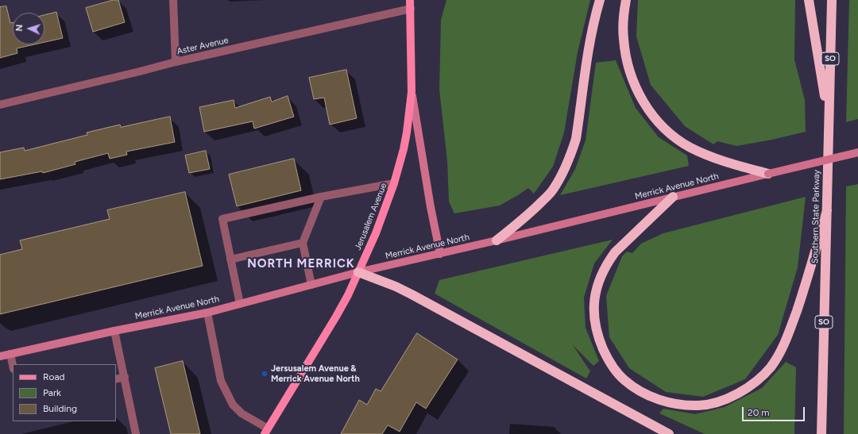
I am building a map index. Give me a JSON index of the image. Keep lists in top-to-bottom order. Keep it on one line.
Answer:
{"streets":{"highway":["SO","Southern State Parkway"],"main road":["Merrick Avenue North","Jerusalem Avenue"],"street":["Aster Avenue"]},"crossings":[["Aster Avenue","Jerusalem Avenue"],["Merrick Avenue North","Jerusalem Avenue"]],"districts":["NORTH MERRICK"],"places":["Jersusalem Avenue & Merrick Avenue North"],"legend":["Road","Park","Building"],"scale_bar":"20 m","north":"left"}
